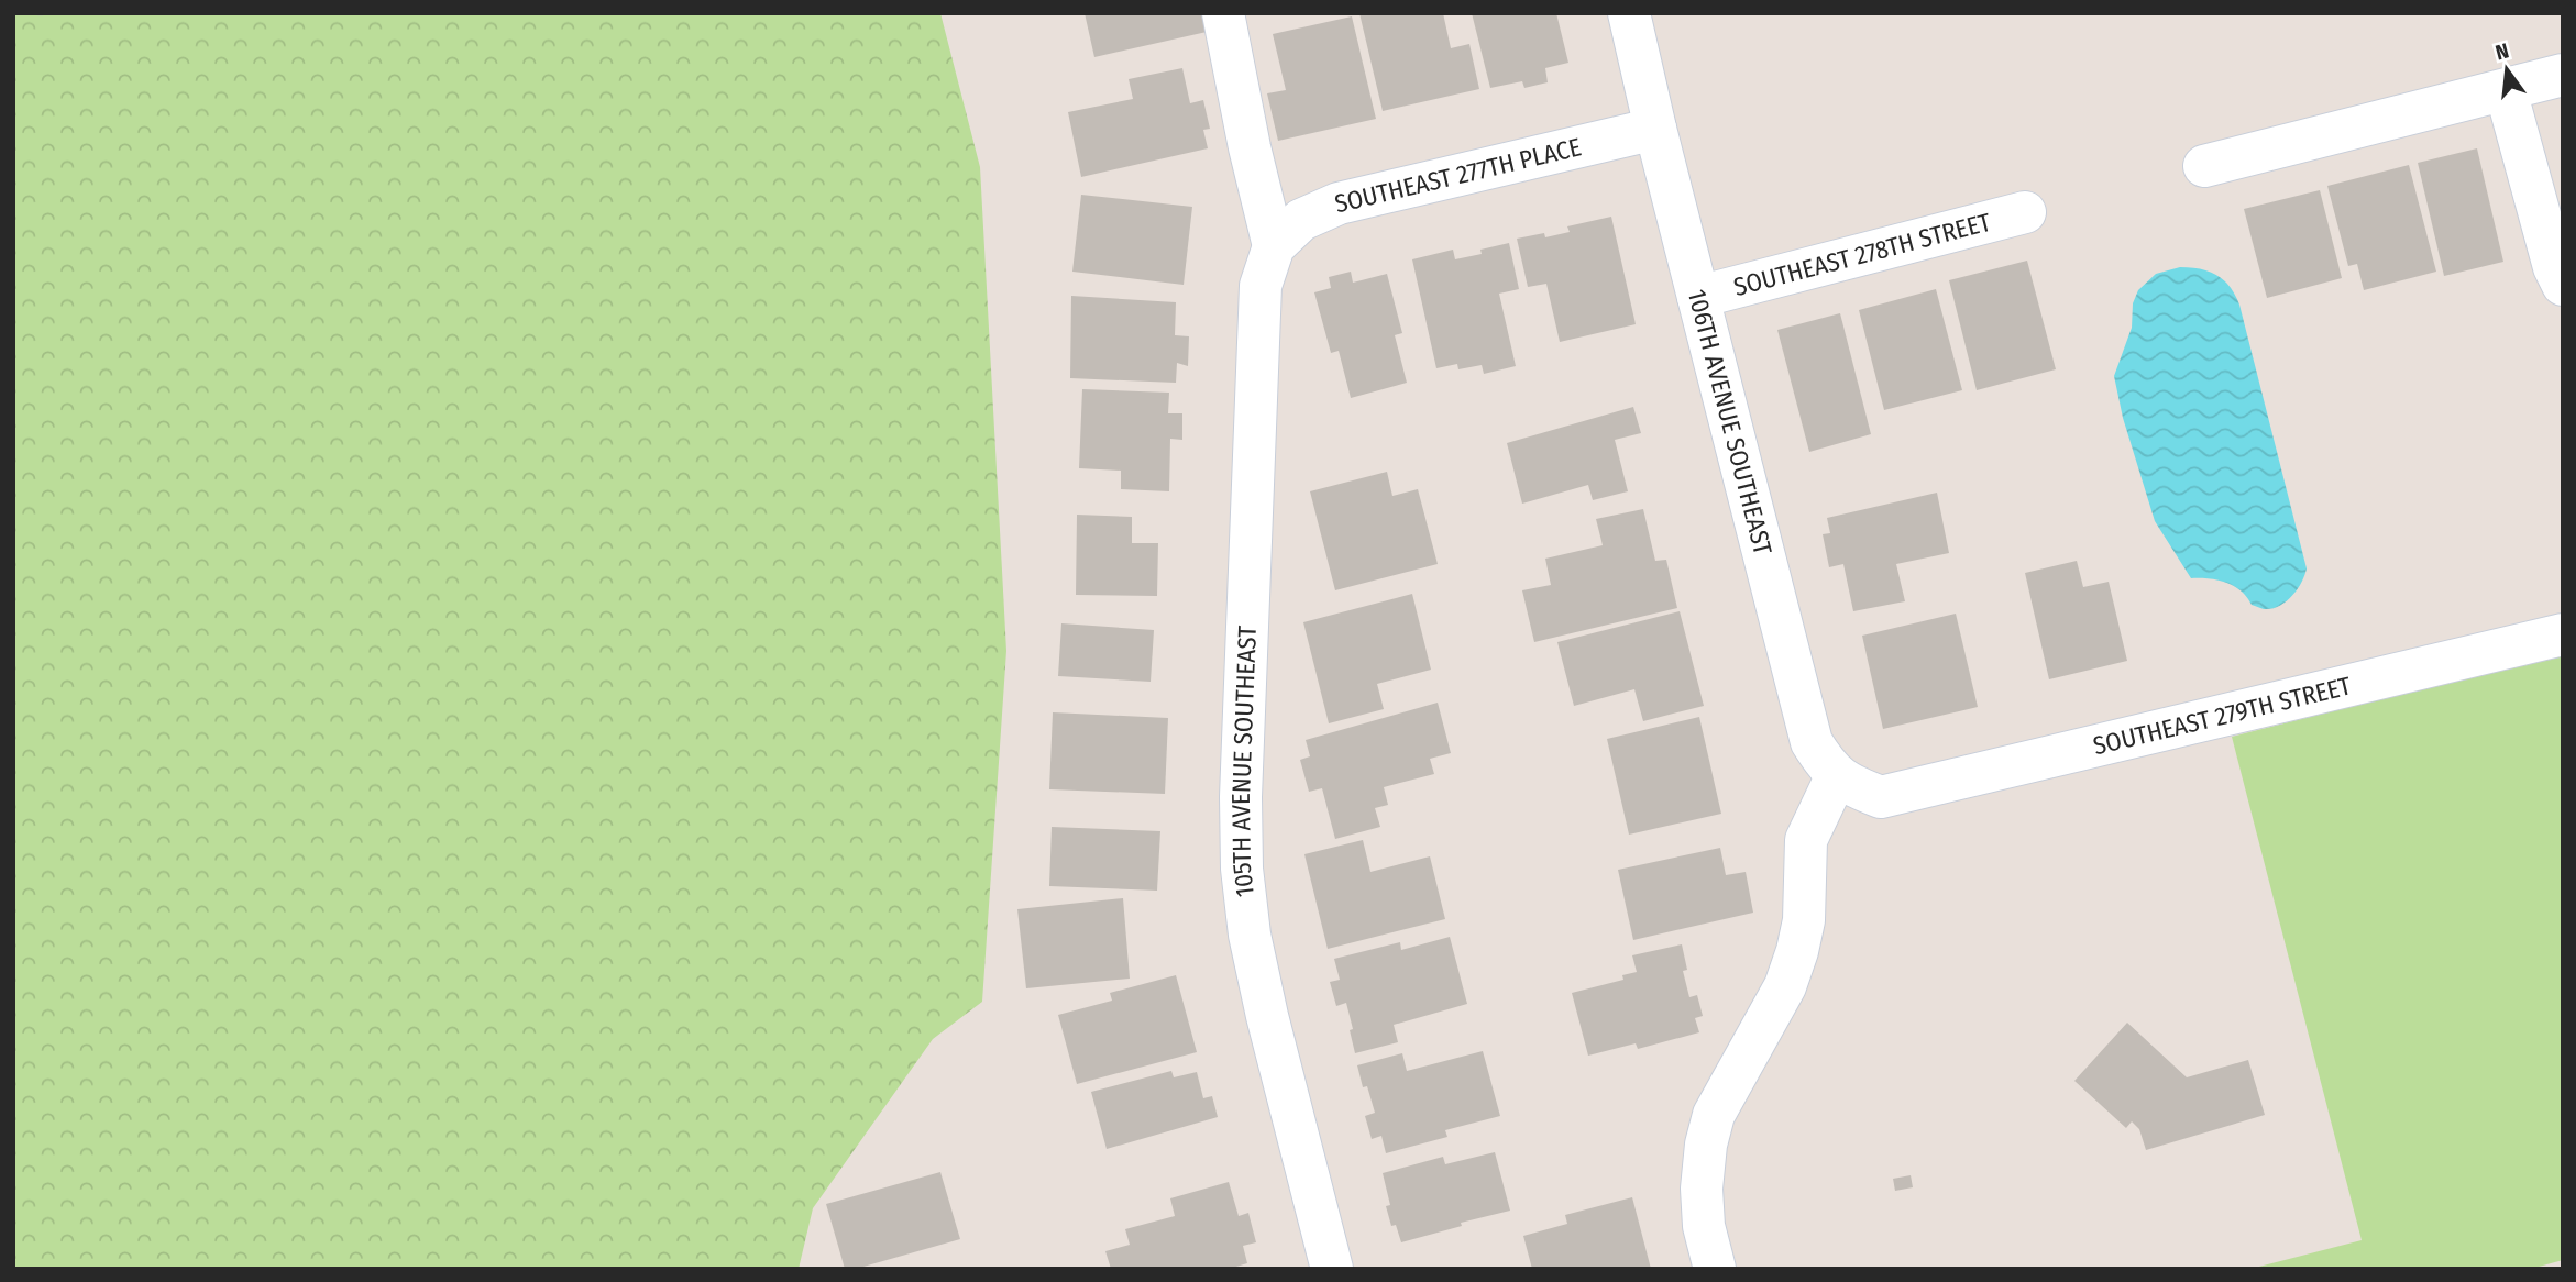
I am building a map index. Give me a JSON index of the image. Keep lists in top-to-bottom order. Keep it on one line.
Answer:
{"streets":{"street":["SOUTHEAST 277TH PLACE","SOUTHEAST 278TH STREET","106TH AVENUE SOUTHEAST","SOUTHEAST 279TH STREET","105TH AVENUE SOUTHEAST"]},"crossings":[["SOUTHEAST 277TH PLACE","106TH AVENUE SOUTHEAST"],["SOUTHEAST 277TH PLACE","105TH AVENUE SOUTHEAST"],["SOUTHEAST 278TH STREET","106TH AVENUE SOUTHEAST"],["106TH AVENUE SOUTHEAST","SOUTHEAST 279TH STREET"]],"north":"top"}
